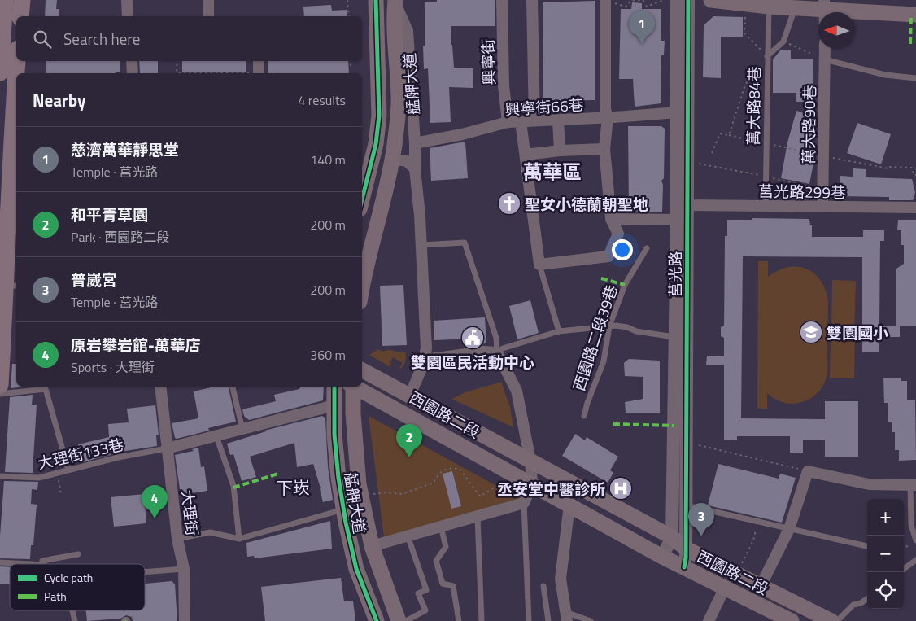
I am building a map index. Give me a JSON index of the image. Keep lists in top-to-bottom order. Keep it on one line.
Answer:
{"streets":{"main road":["艋舺大道","西園路二段"],"street":["興寧街","興寧街66巷","萬大路90巷","莒光路299巷","莒光路","大理街"],"lane":["萬大路84巷","西園路二段39巷","大理街133巷"]},"crossings":[["興寧街","興寧街66巷"],["艋舺大道","興寧街66巷"],["艋舺大道","西園路二段"],["萬大路84巷","莒光路299巷"],["興寧街66巷","莒光路"],["萬大路90巷","莒光路299巷"],["莒光路299巷","莒光路"],["莒光路","西園路二段"],["大理街133巷","大理街"]],"districts":["萬華區","下崁"],"places":{"church":["聖女小德蘭朝聖地"],"school or university":["雙園國小"],"public building":["雙園區民活動中心"],"hospital":["丞安堂中醫診所"]},"legend":["Cycle path","Path"],"north":"left","page":{"pins":["1","2","4","3"],"search":"Search here","heading":["Nearby","4 results"],"list":[{"mark":"1","name":"慈濟萬華靜思堂","note":"Temple · 莒光路","value":"140 m"},{"mark":"2","name":"和平青草園","note":"Park · 西園路二段","value":"200 m"},{"mark":"3","name":"普崴宮","note":"Temple · 莒光路","value":"200 m"},{"mark":"4","name":"原岩攀岩館-萬華店","note":"Sports · 大理街","value":"360 m"}],"map_buttons":["+","−"]}}
